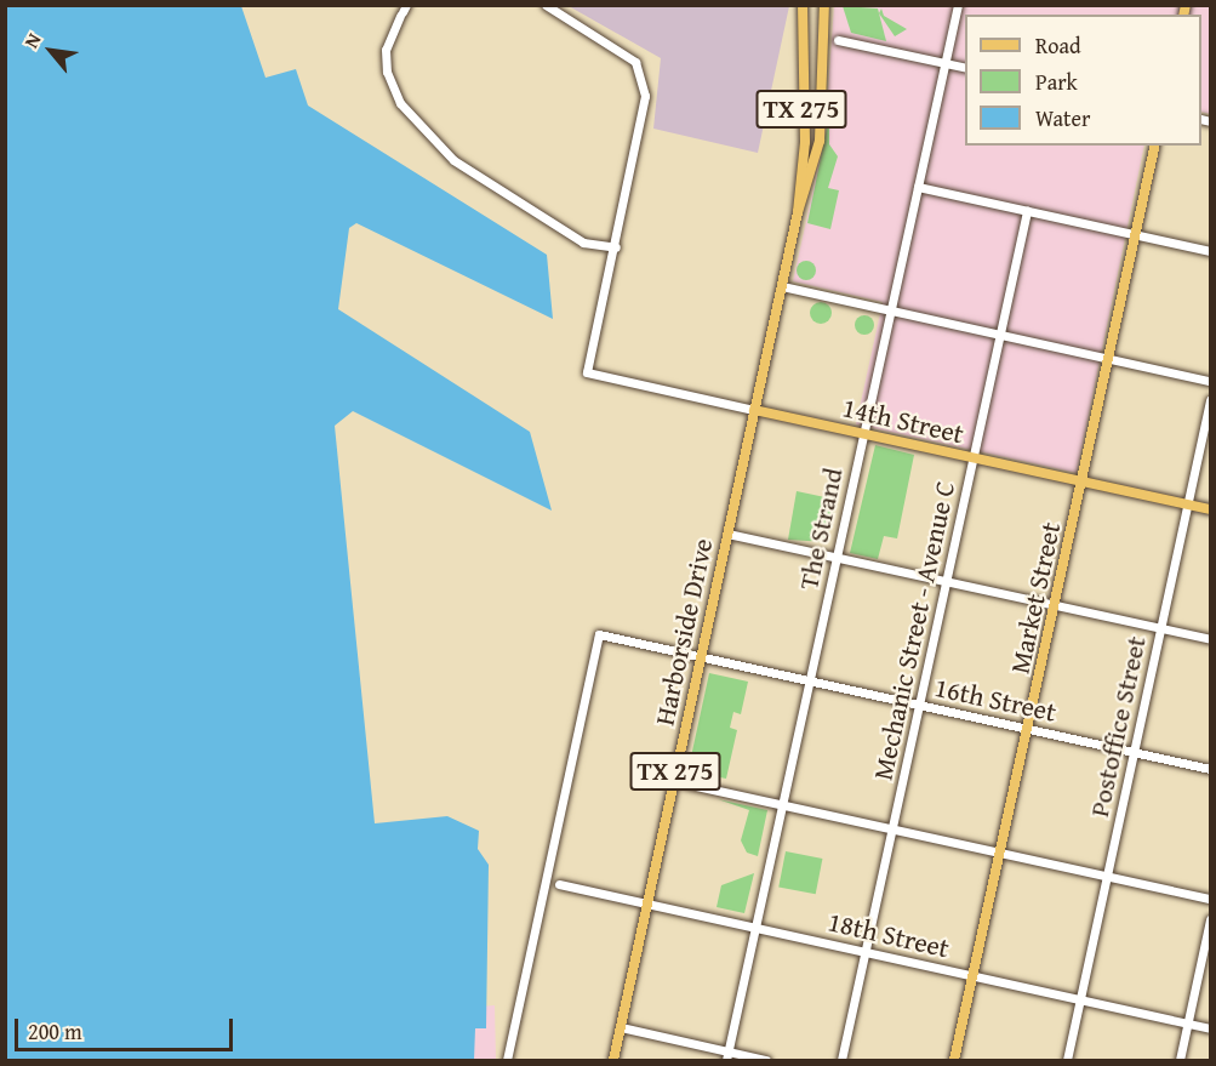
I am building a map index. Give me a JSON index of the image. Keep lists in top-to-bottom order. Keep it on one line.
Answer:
{"streets":{"main road":["TX 275","14th Street","Market Street","Harborside Drive"],"street":["The Strand","Mechanic Street - Avenue C","16th Street","Postoffice Street","18th Street"]},"crossings":[["14th Street","The Strand"],["14th Street","Market Street"],["14th Street","Mechanic Street - Avenue C"],["14th Street","Harborside Drive"],["14th Street","Postoffice Street"],["The Strand","16th Street"],["The Strand","18th Street"],["Market Street","16th Street"],["Market Street","18th Street"],["Mechanic Street - Avenue C","16th Street"],["Mechanic Street - Avenue C","18th Street"],["Harborside Drive","16th Street"],["Harborside Drive","18th Street"],["16th Street","Postoffice Street"],["Postoffice Street","18th Street"]],"legend":["Road","Park","Water"],"scale_bar":"200 m","north":"top left"}
